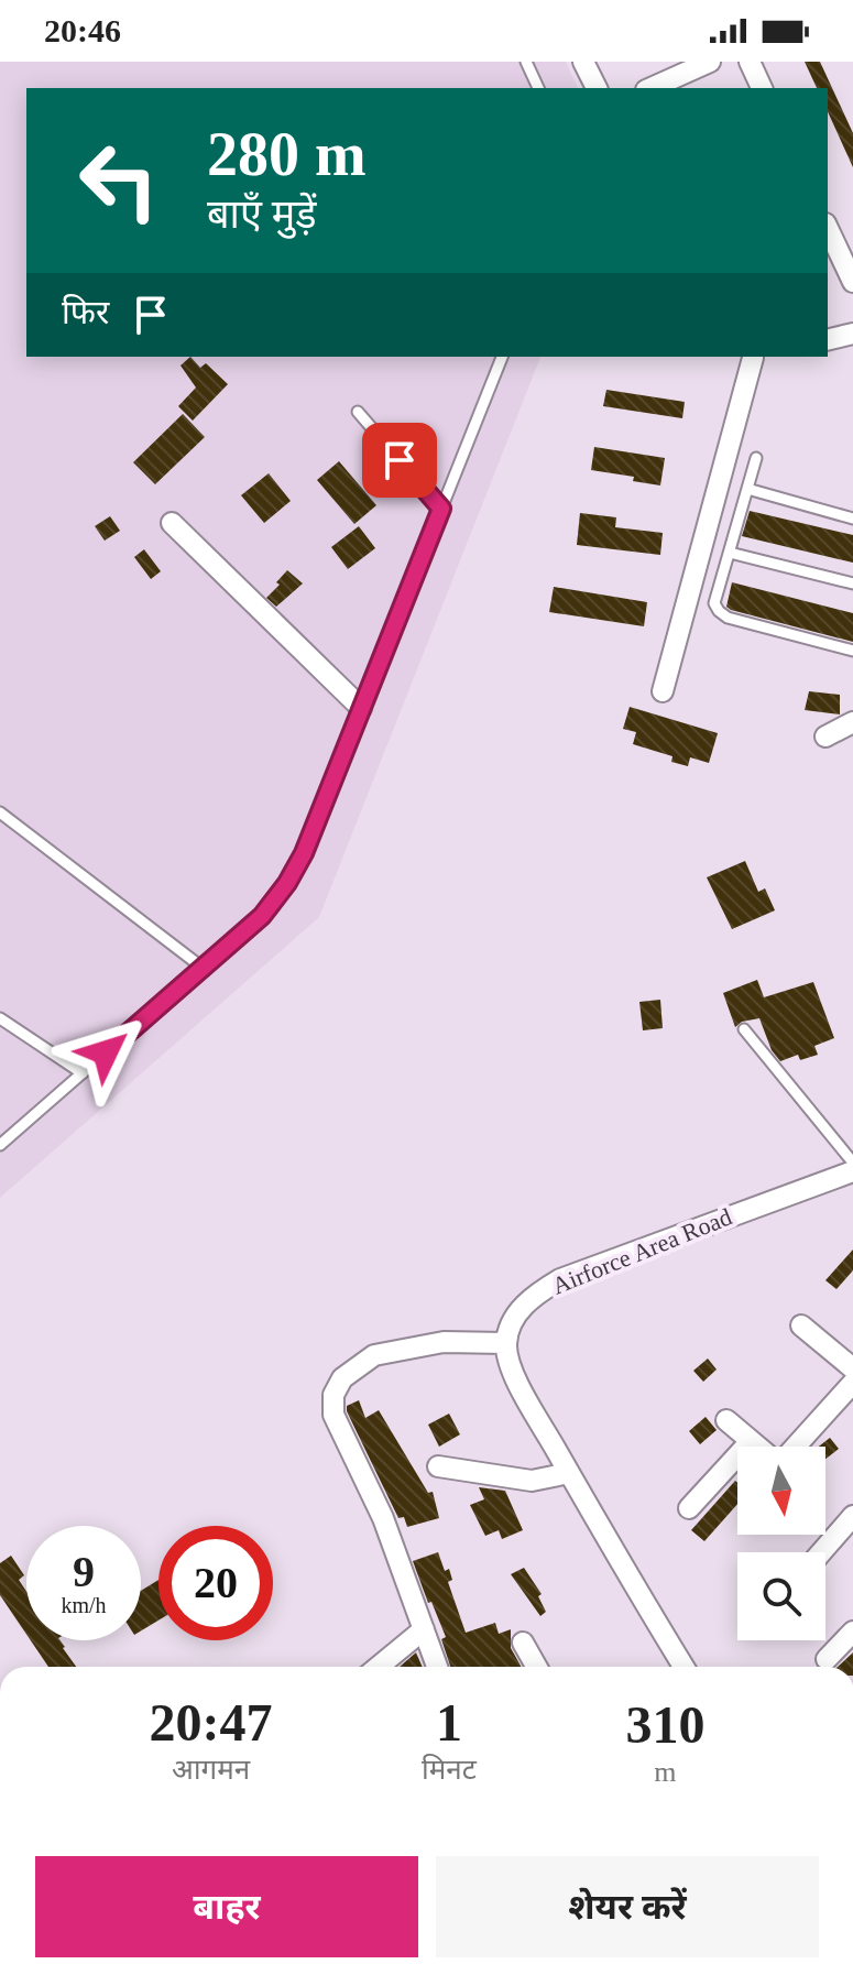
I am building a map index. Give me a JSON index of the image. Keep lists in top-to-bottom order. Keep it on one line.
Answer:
{"streets":{"street":["Airforce Area Road"]},"north":"bottom","page":{"status":"20:46","turn":["280 m","बाएँ मुड़ें"],"then":"फिर","speed":"9 km/h","limit":"20","eta":["20:47","आगमन","1","मिनट","310","m"],"buttons":["बाहर","शेयर करें"]}}
